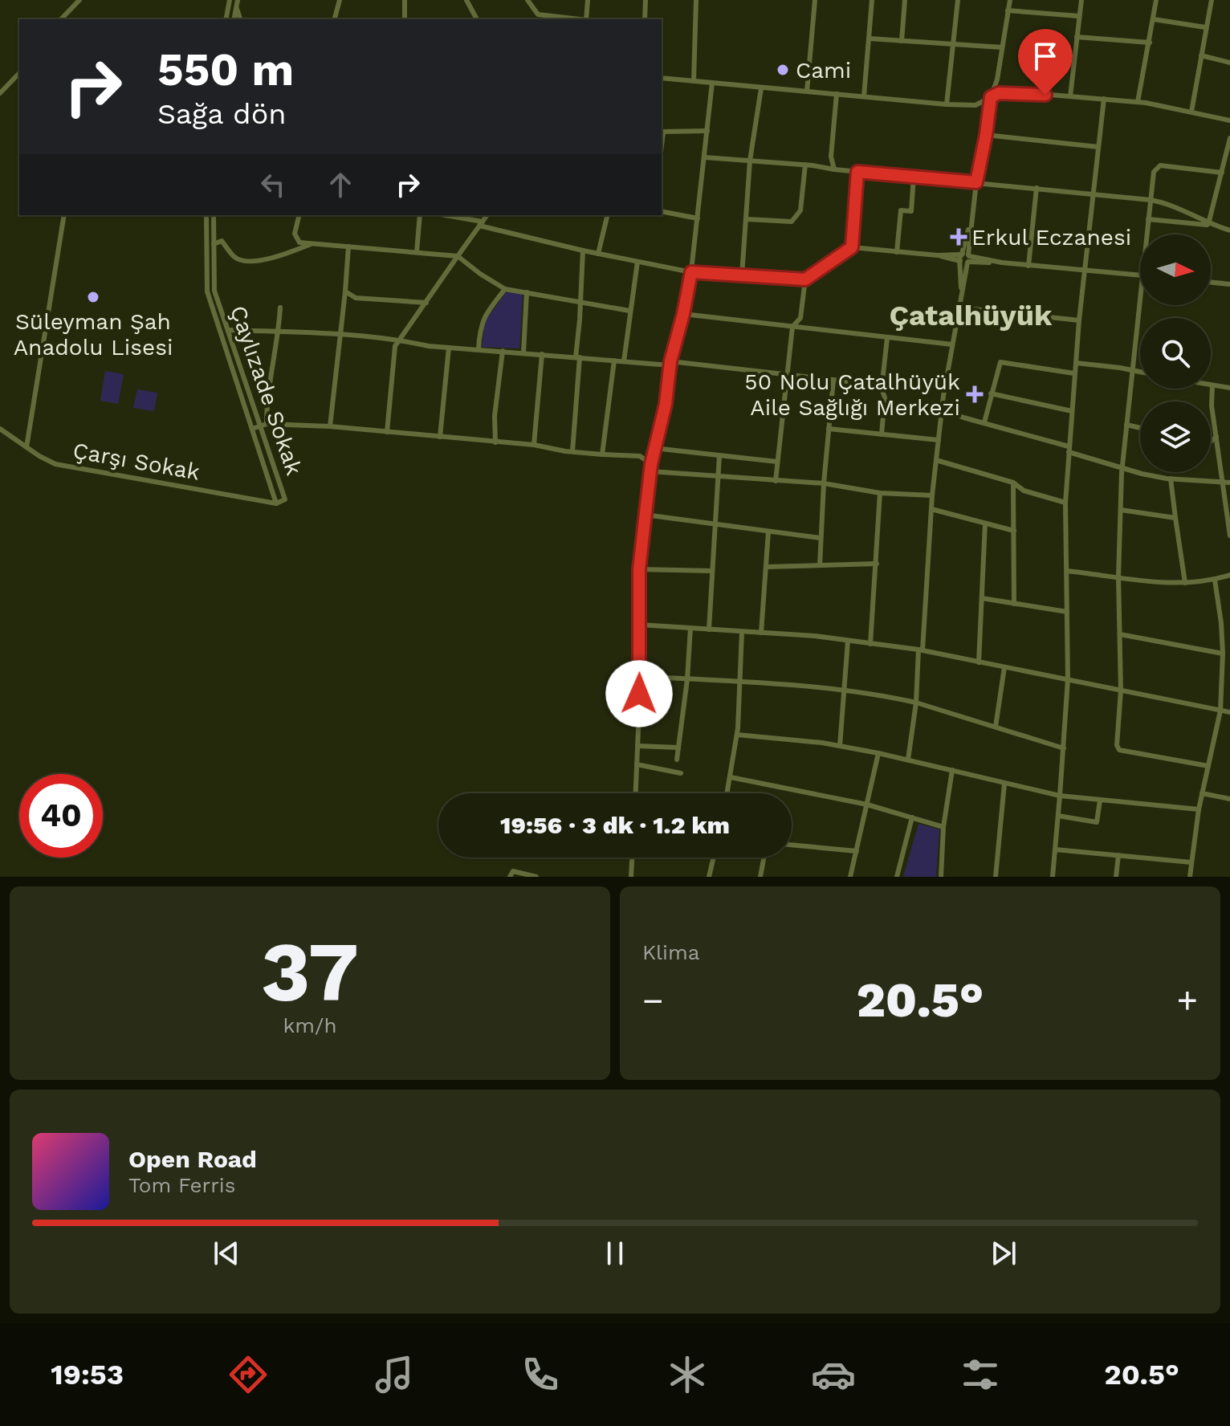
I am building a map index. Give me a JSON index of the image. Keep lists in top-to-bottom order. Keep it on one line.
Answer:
{"streets":{"street":["Çaylızade Sokak","Çarşı Sokak"]},"crossings":[["Çaylızade Sokak","Çarşı Sokak"]],"districts":["Çatalhüyük"],"places":{"other":["Cami","Süleyman Şah Anadolu Lisesi"],"health":["Erkul Eczanesi","50 Nolu Çatalhüyük Aile Sağlığı Merkezi"]},"north":"right","page":{"turn":["550 m","Sağa dön"],"limit":"40","trip":"19:56 · 3 dk · 1.2 km","tile":[["37","km/h"],"Klima"],"heat":["−","20.5°","+"],"song":["Open Road","Tom Ferris"],"tabs":["19:53","20.5°"]}}
